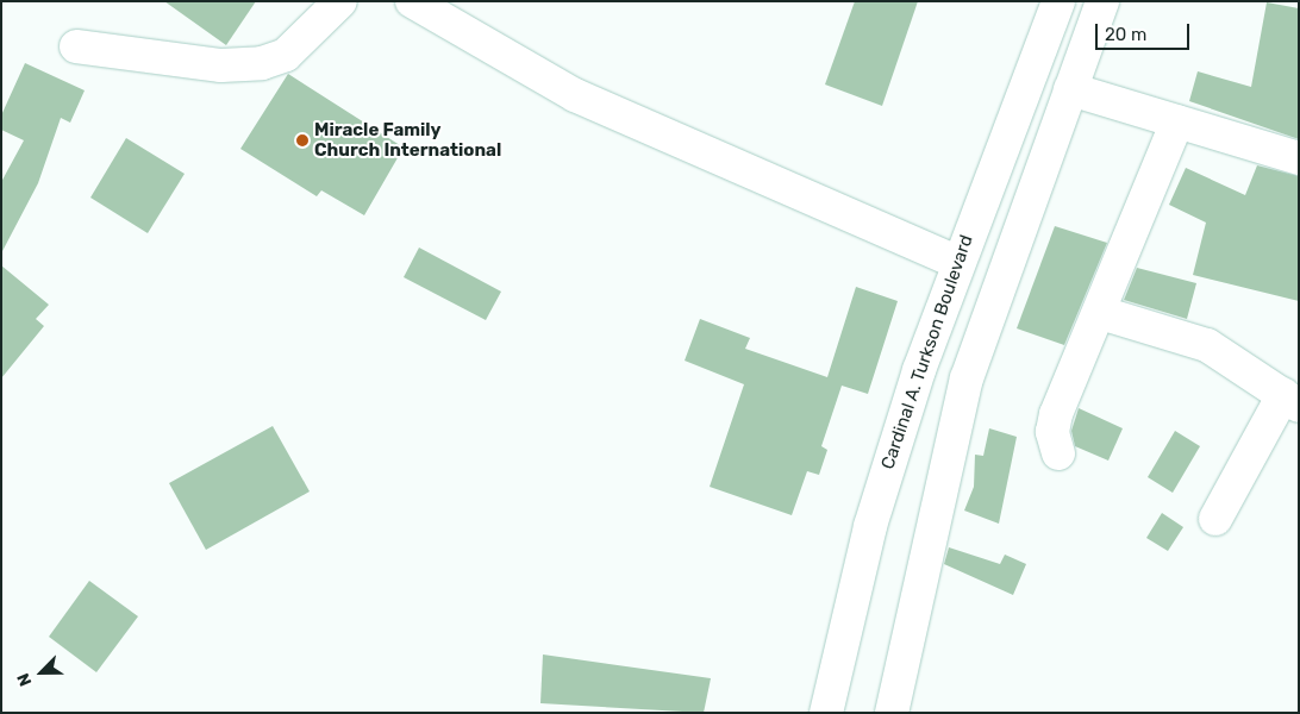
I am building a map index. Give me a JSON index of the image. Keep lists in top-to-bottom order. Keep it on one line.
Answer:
{"streets":{"street":["Cardinal A. Turkson Boulevard"]},"places":["Miracle Family Church International"],"scale_bar":"20 m","north":"bottom left"}
